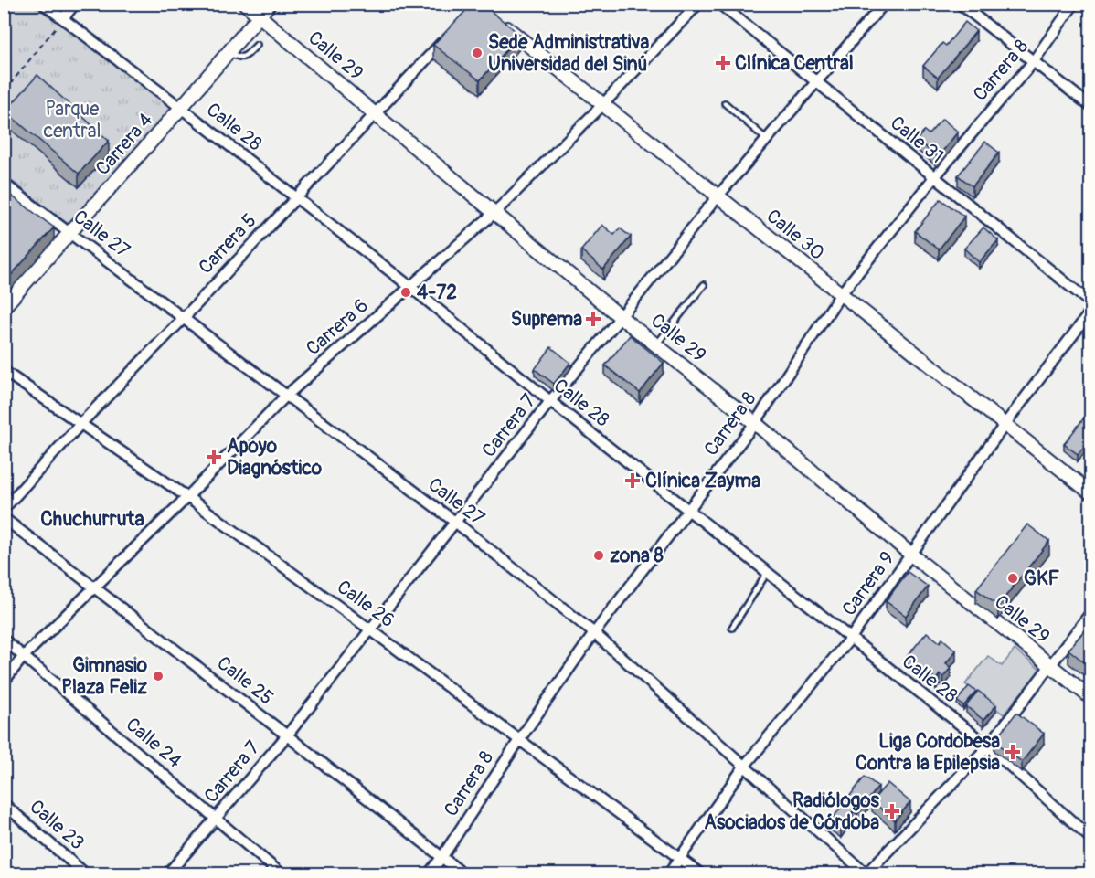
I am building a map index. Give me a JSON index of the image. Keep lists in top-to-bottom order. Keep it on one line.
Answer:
{"streets":{"street":["Calle 29","Carrera 8","Calle 28","Calle 31","Carrera 4","Calle 27","Calle 30","Carrera 5","Carrera 6","Carrera 7","Carrera 9","Calle 26","Calle 25","Calle 24","Calle 23"]},"crossings":[["Calle 29","Carrera 8"],["Calle 29","Carrera 4"],["Calle 29","Carrera 5"],["Calle 29","Carrera 6"],["Calle 29","Carrera 7"],["Calle 29","Carrera 9"],["Carrera 8","Calle 28"],["Carrera 8","Calle 31"],["Carrera 8","Calle 27"],["Carrera 8","Calle 30"],["Carrera 8","Calle 26"],["Carrera 8","Calle 25"],["Calle 28","Carrera 4"],["Calle 28","Carrera 5"],["Calle 28","Carrera 6"],["Calle 28","Carrera 7"],["Calle 28","Carrera 9"],["Calle 31","Carrera 7"],["Carrera 4","Calle 27"],["Calle 27","Carrera 5"],["Calle 27","Carrera 6"],["Calle 27","Carrera 7"],["Calle 27","Carrera 9"],["Calle 30","Carrera 6"],["Calle 30","Carrera 7"],["Calle 30","Carrera 9"],["Carrera 5","Calle 26"],["Carrera 6","Calle 26"],["Carrera 6","Calle 25"],["Carrera 6","Calle 24"],["Carrera 7","Calle 26"],["Carrera 7","Calle 25"],["Carrera 7","Calle 24"],["Carrera 9","Calle 26"]],"districts":["Chuchurruta"],"parks":["Parque central"],"places":{"other":["Sede Administrativa Universidad del Sinú","4-72","zona 8","GKF","Gimnasio Plaza Feliz"],"health":["Clínica Central","Suprema","Apoyo Diagnóstico","Clínica Zayma","Liga Cordobesa Contra la Epilepsia","Radiólogos Asociados de Córdoba"]}}
